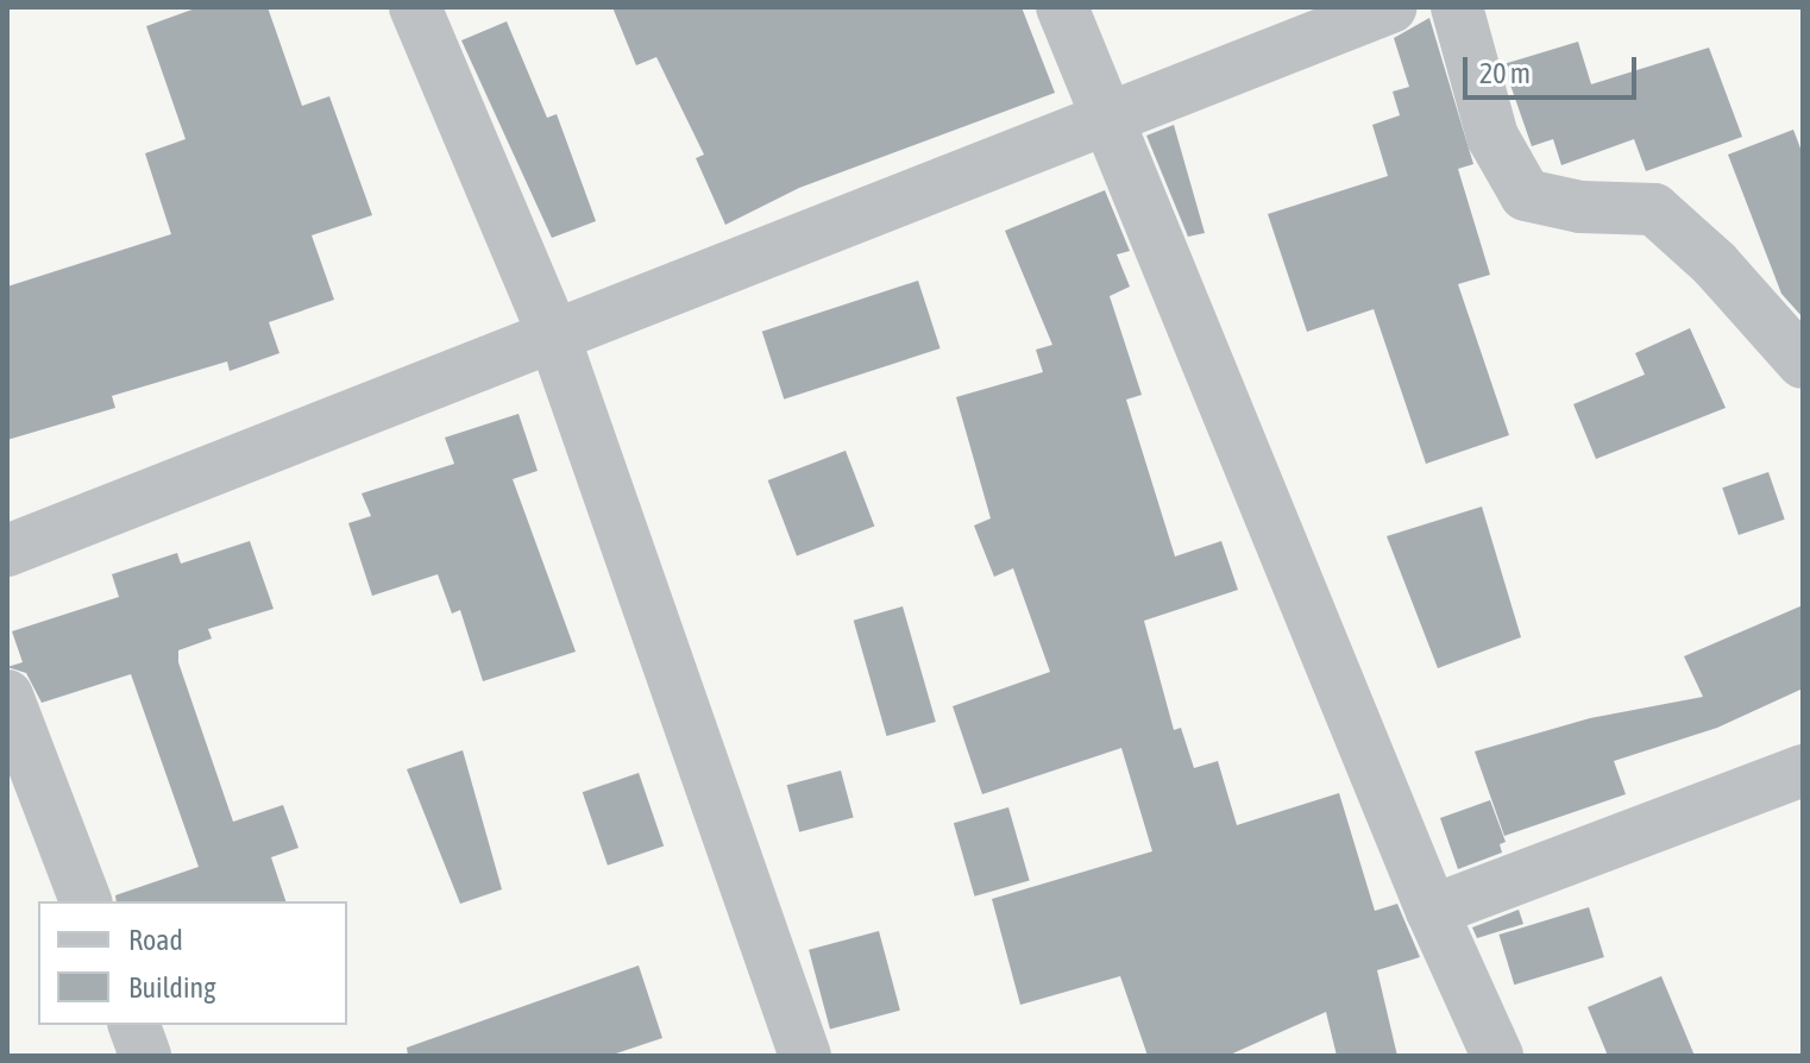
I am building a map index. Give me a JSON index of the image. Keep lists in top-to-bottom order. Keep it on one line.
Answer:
{"legend":["Road","Building"],"scale_bar":"20 m"}
